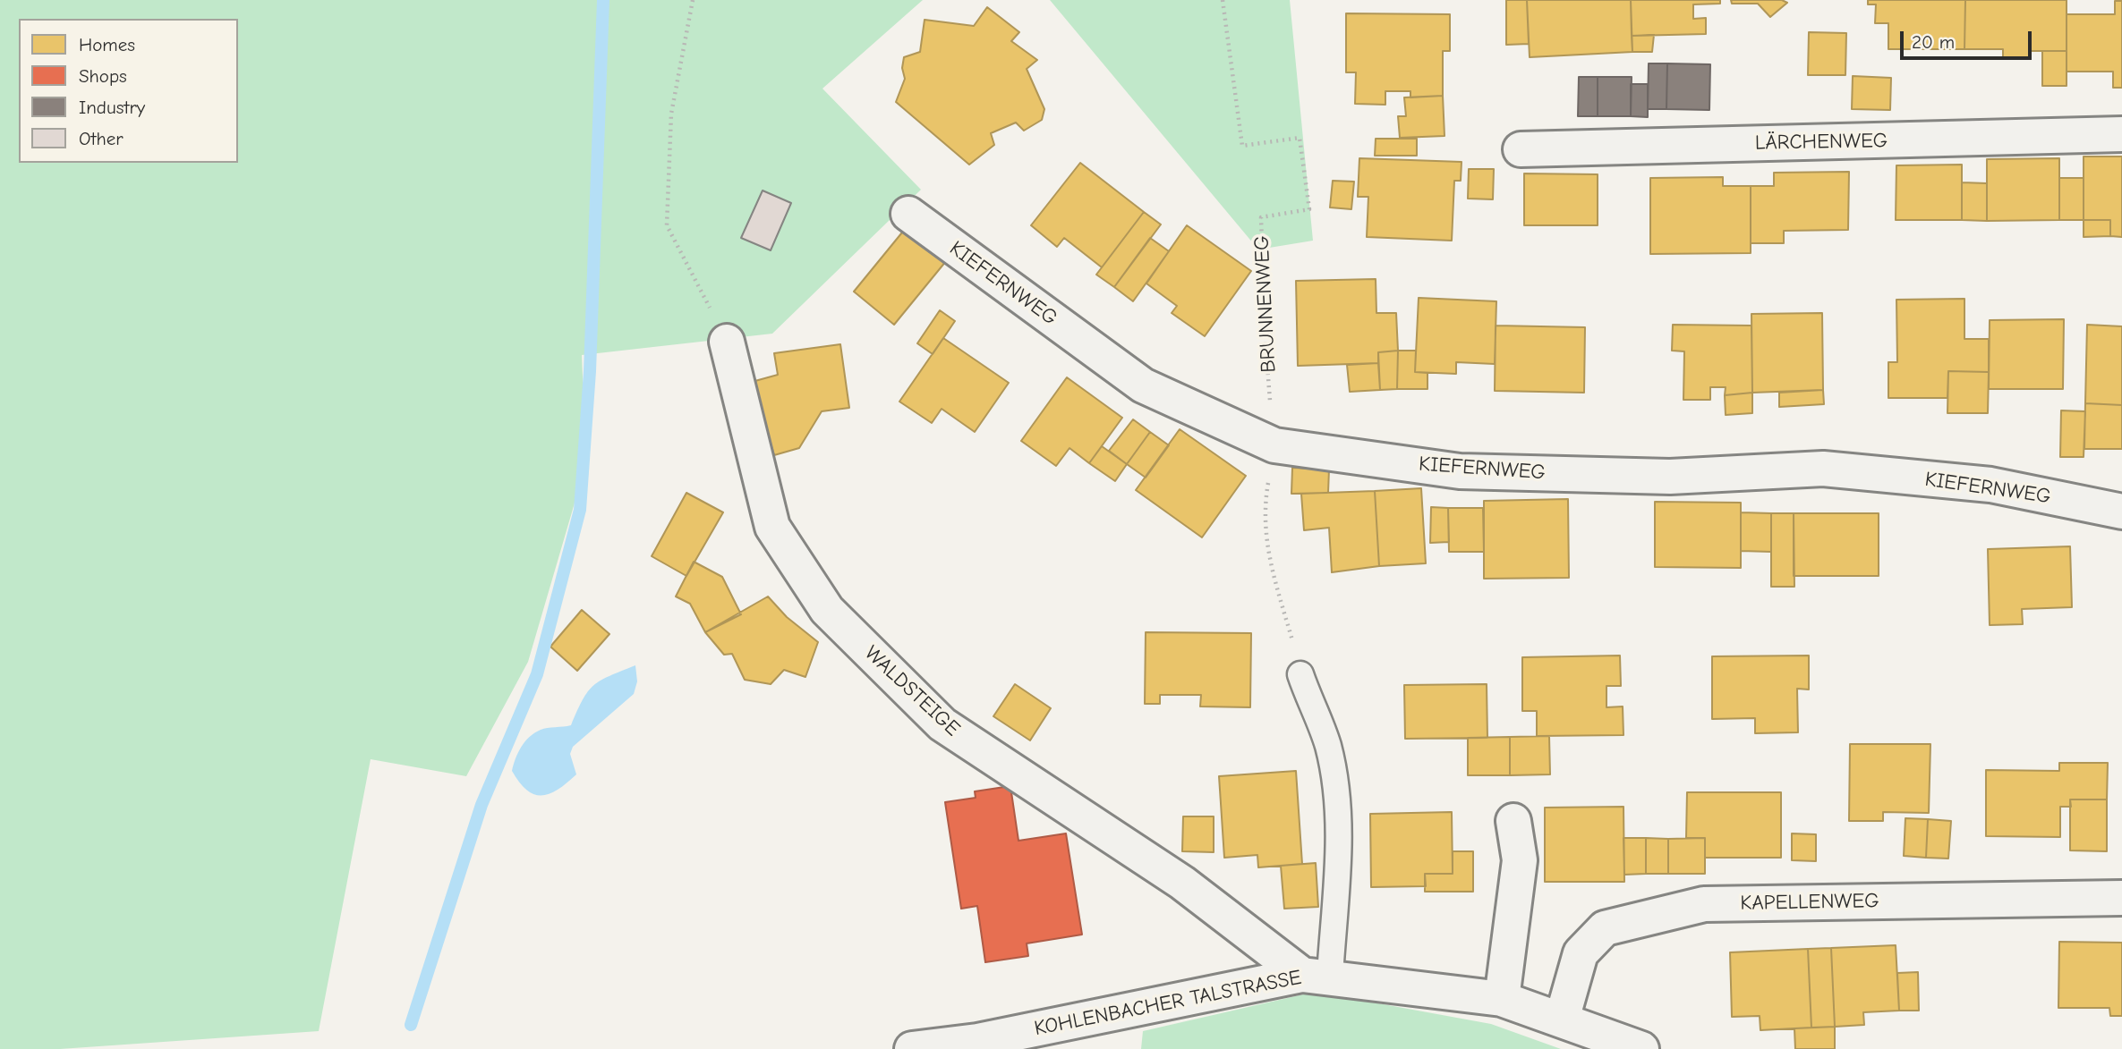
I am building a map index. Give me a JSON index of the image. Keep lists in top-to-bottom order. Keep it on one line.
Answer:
{"streets":{"street":["LÄRCHENWEG","KIEFERNWEG","WALDSTEIGE","KAPELLENWEG","KOHLENBACHER TALSTRASSE"],"path":["BRUNNENWEG"]},"crossings":[["KIEFERNWEG","BRUNNENWEG"],["WALDSTEIGE","KOHLENBACHER TALSTRASSE"],["KAPELLENWEG","KOHLENBACHER TALSTRASSE"]],"legend":["Homes","Shops","Industry","Other"],"scale_bar":"20 m"}
